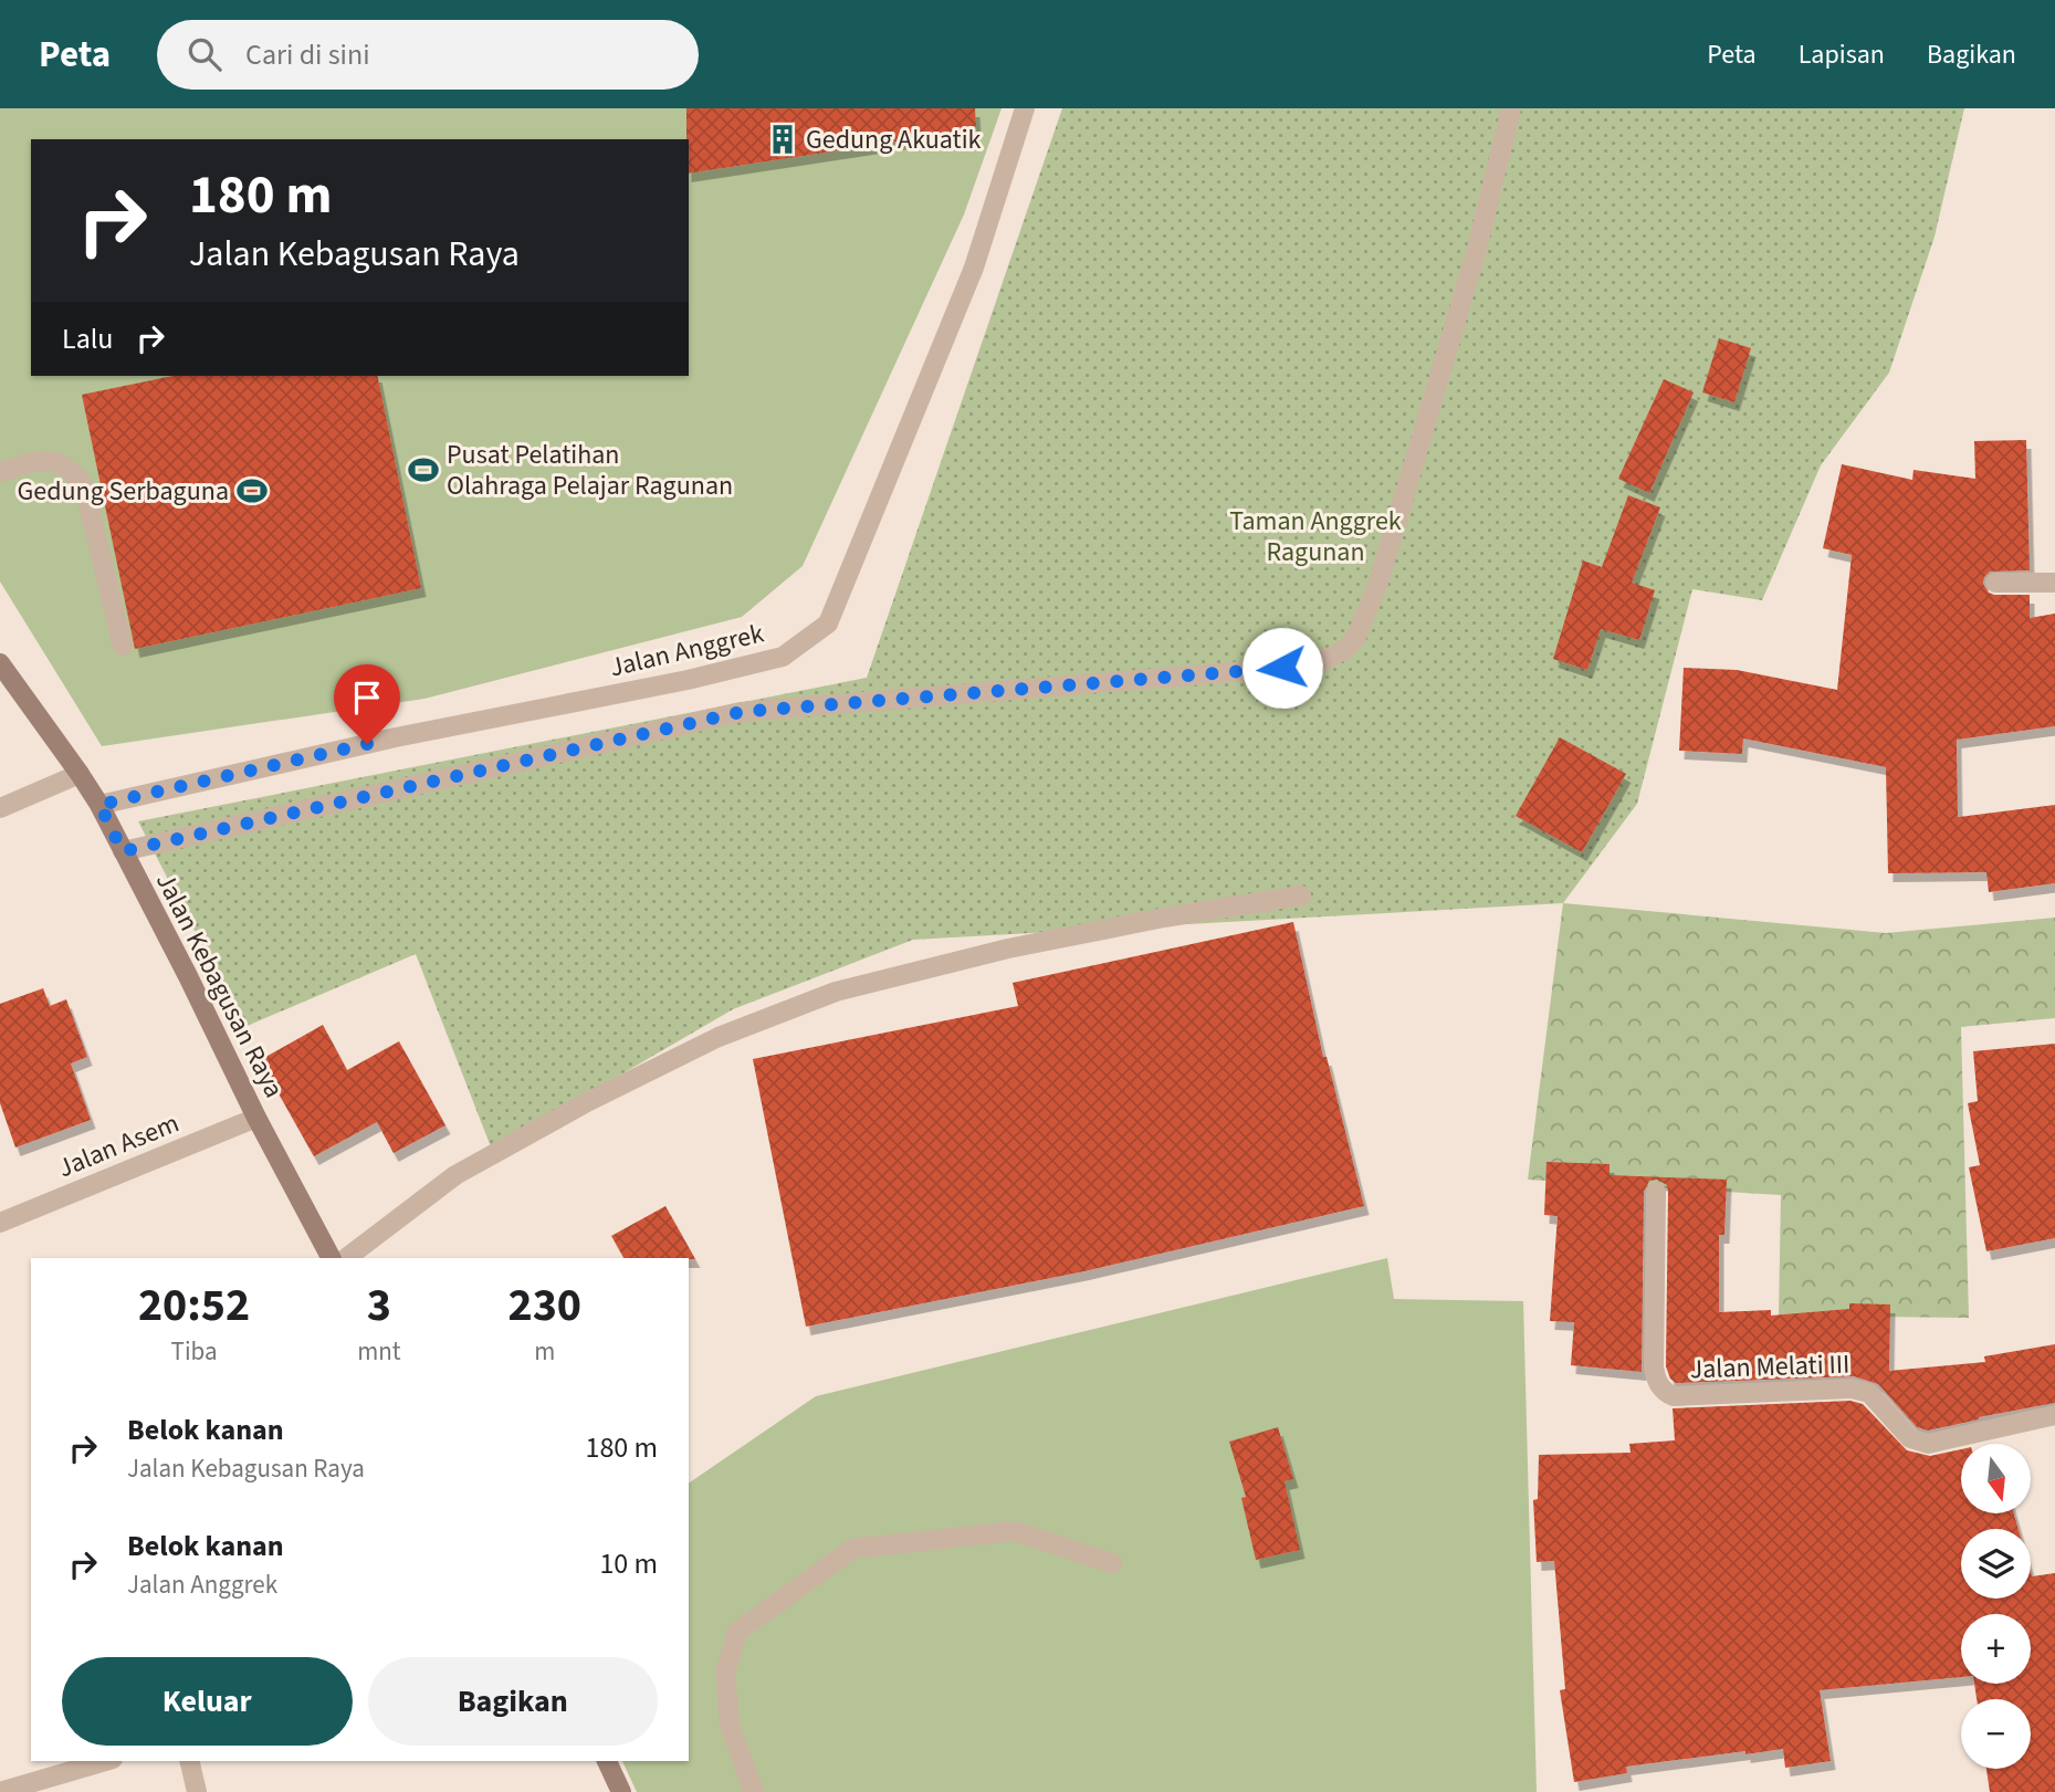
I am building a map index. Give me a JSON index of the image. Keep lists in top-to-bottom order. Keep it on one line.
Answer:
{"streets":{"main road":["Jalan Kebagusan Raya"],"street":["Jalan Anggrek","Jalan Asem","Jalan Melati III"]},"crossings":[["Jalan Anggrek","Jalan Kebagusan Raya"],["Jalan Kebagusan Raya","Jalan Asem"]],"parks":["Taman Anggrek Ragunan"],"places":{"building":["Gedung Akuatik"],"sports":["Pusat Pelatihan Olahraga Pelajar Ragunan","Gedung Serbaguna"]},"north":"bottom","page":{"header":"Peta","search":"Cari di sini","nav":["Peta","Lapisan","Bagikan"],"turn":["180 m","Jalan Kebagusan Raya"],"then":"Lalu","eta":["20:52","Tiba","3","mnt","230","m"],"list":[{"name":"Belok kanan","note":"Jalan Kebagusan Raya","value":"180 m"},{"name":"Belok kanan","note":"Jalan Anggrek","value":"10 m"}],"map_buttons":["+","−"],"buttons":["Keluar","Bagikan"]}}
